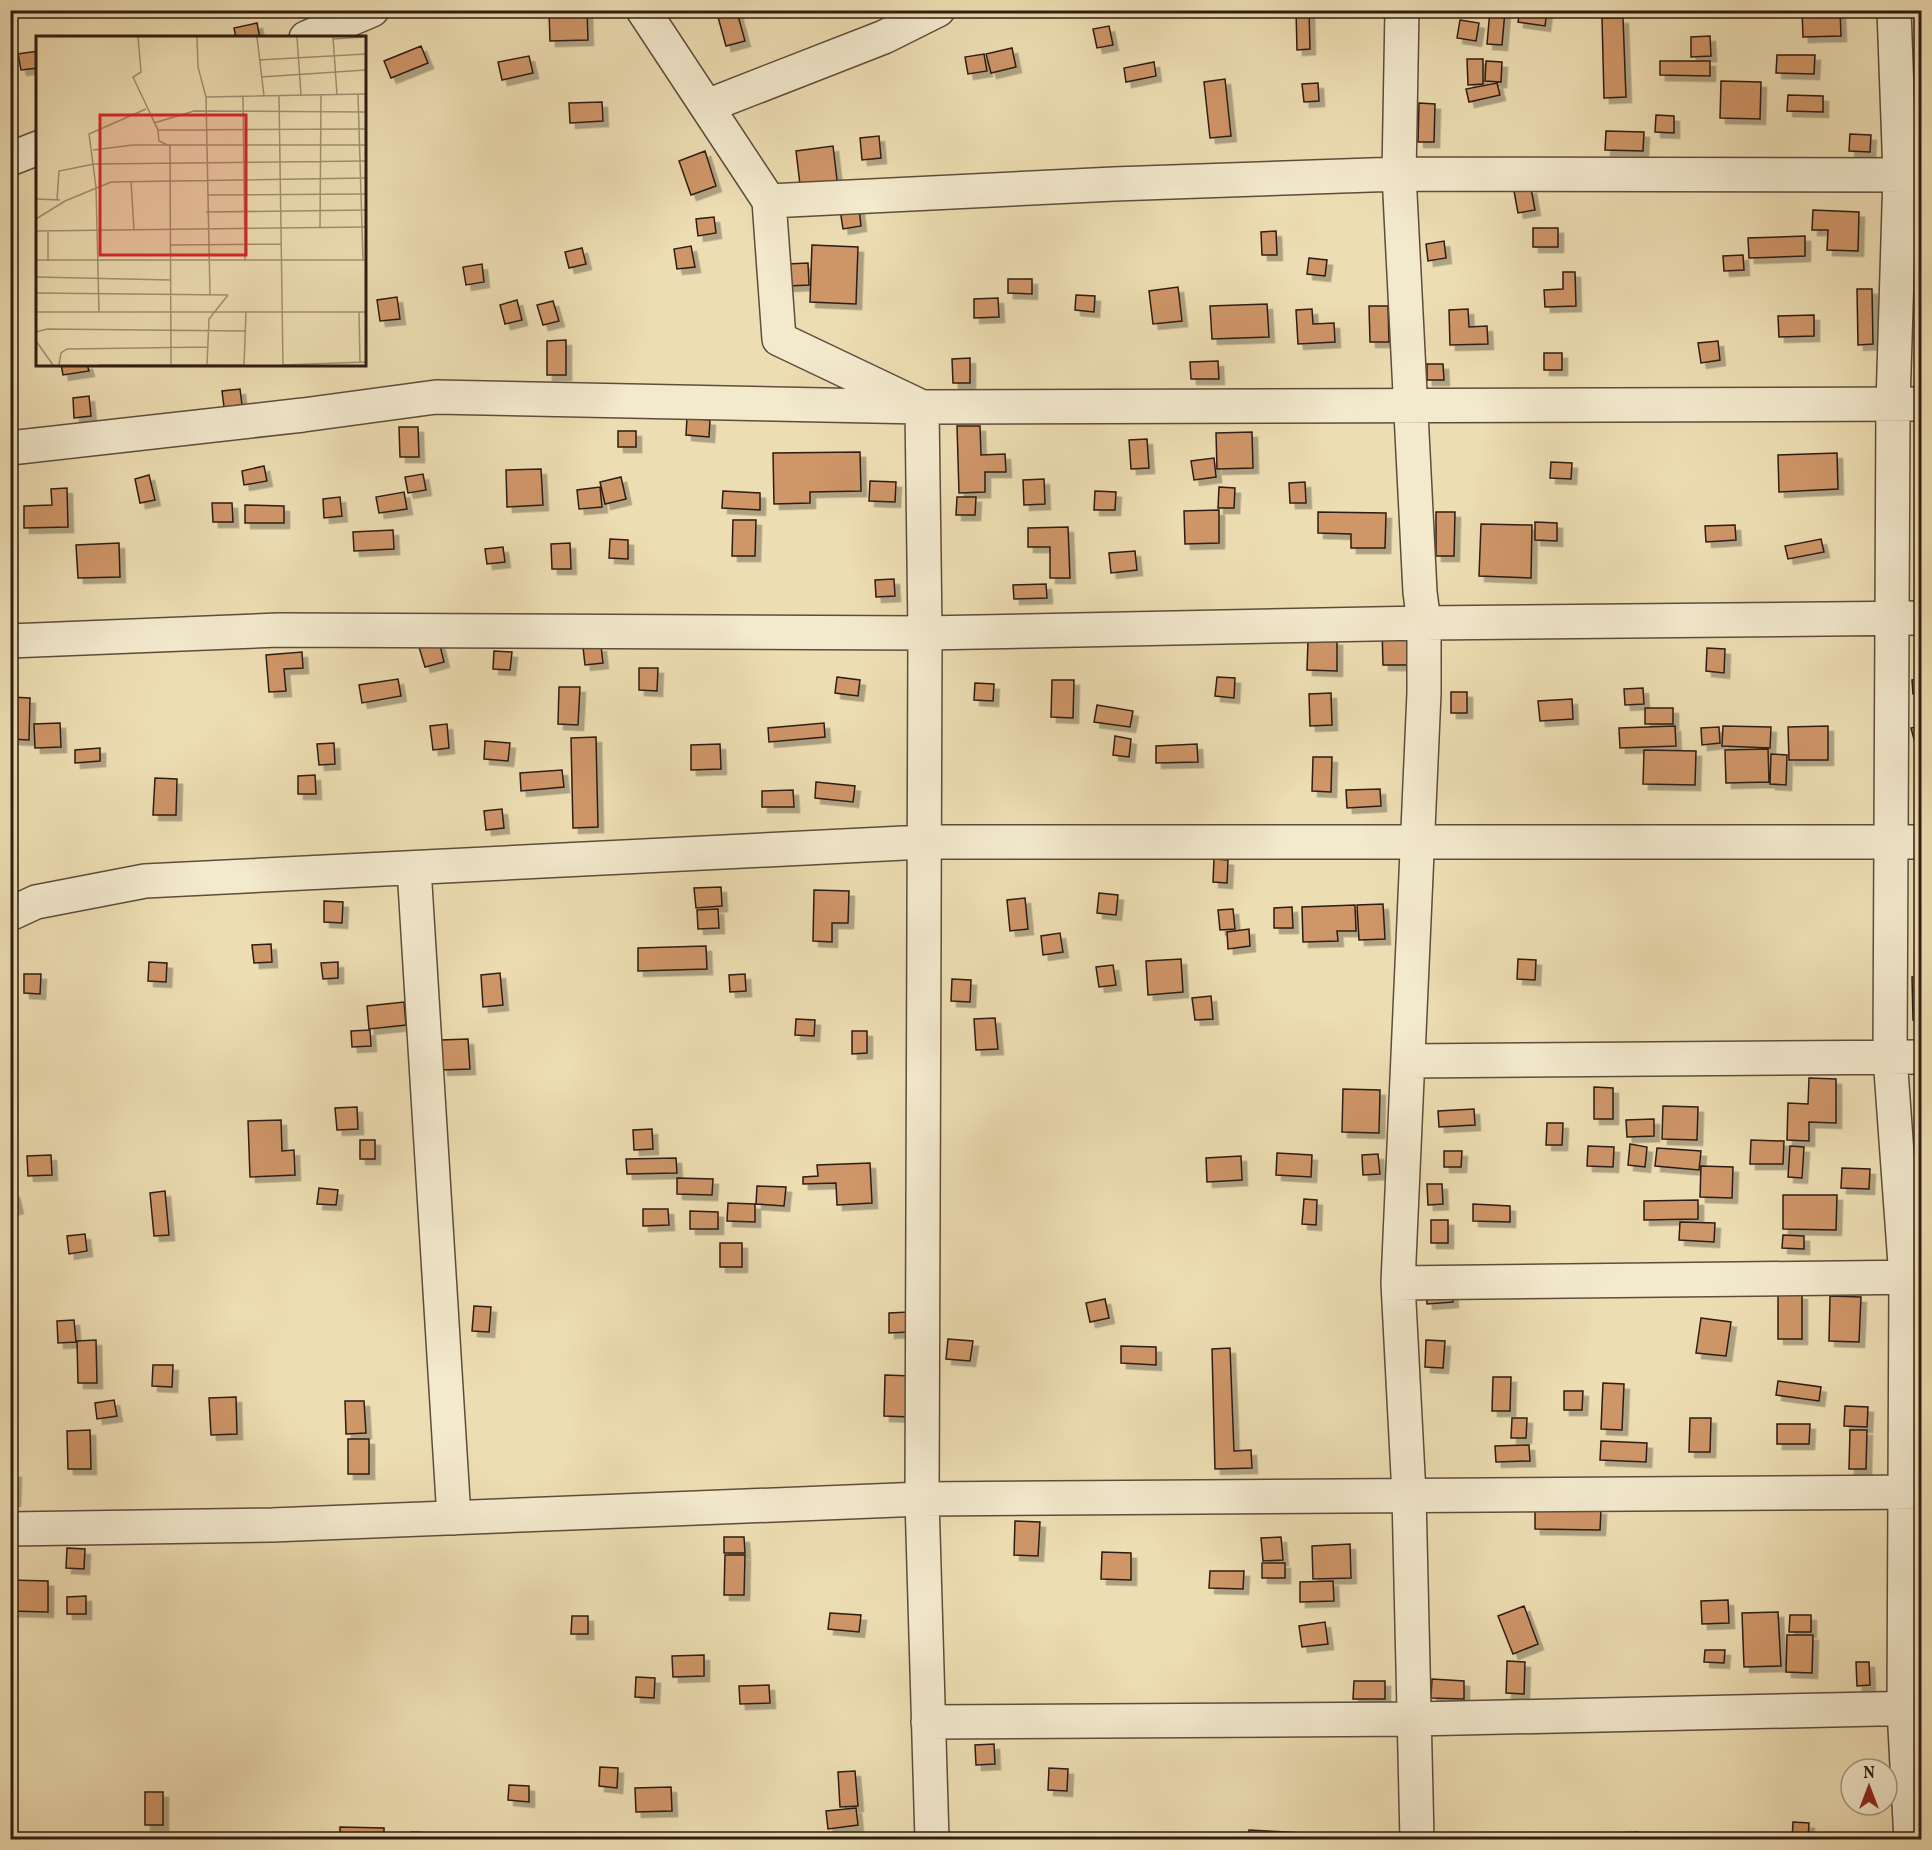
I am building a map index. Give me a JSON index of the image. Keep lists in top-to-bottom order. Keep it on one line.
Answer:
{"north":"top"}
